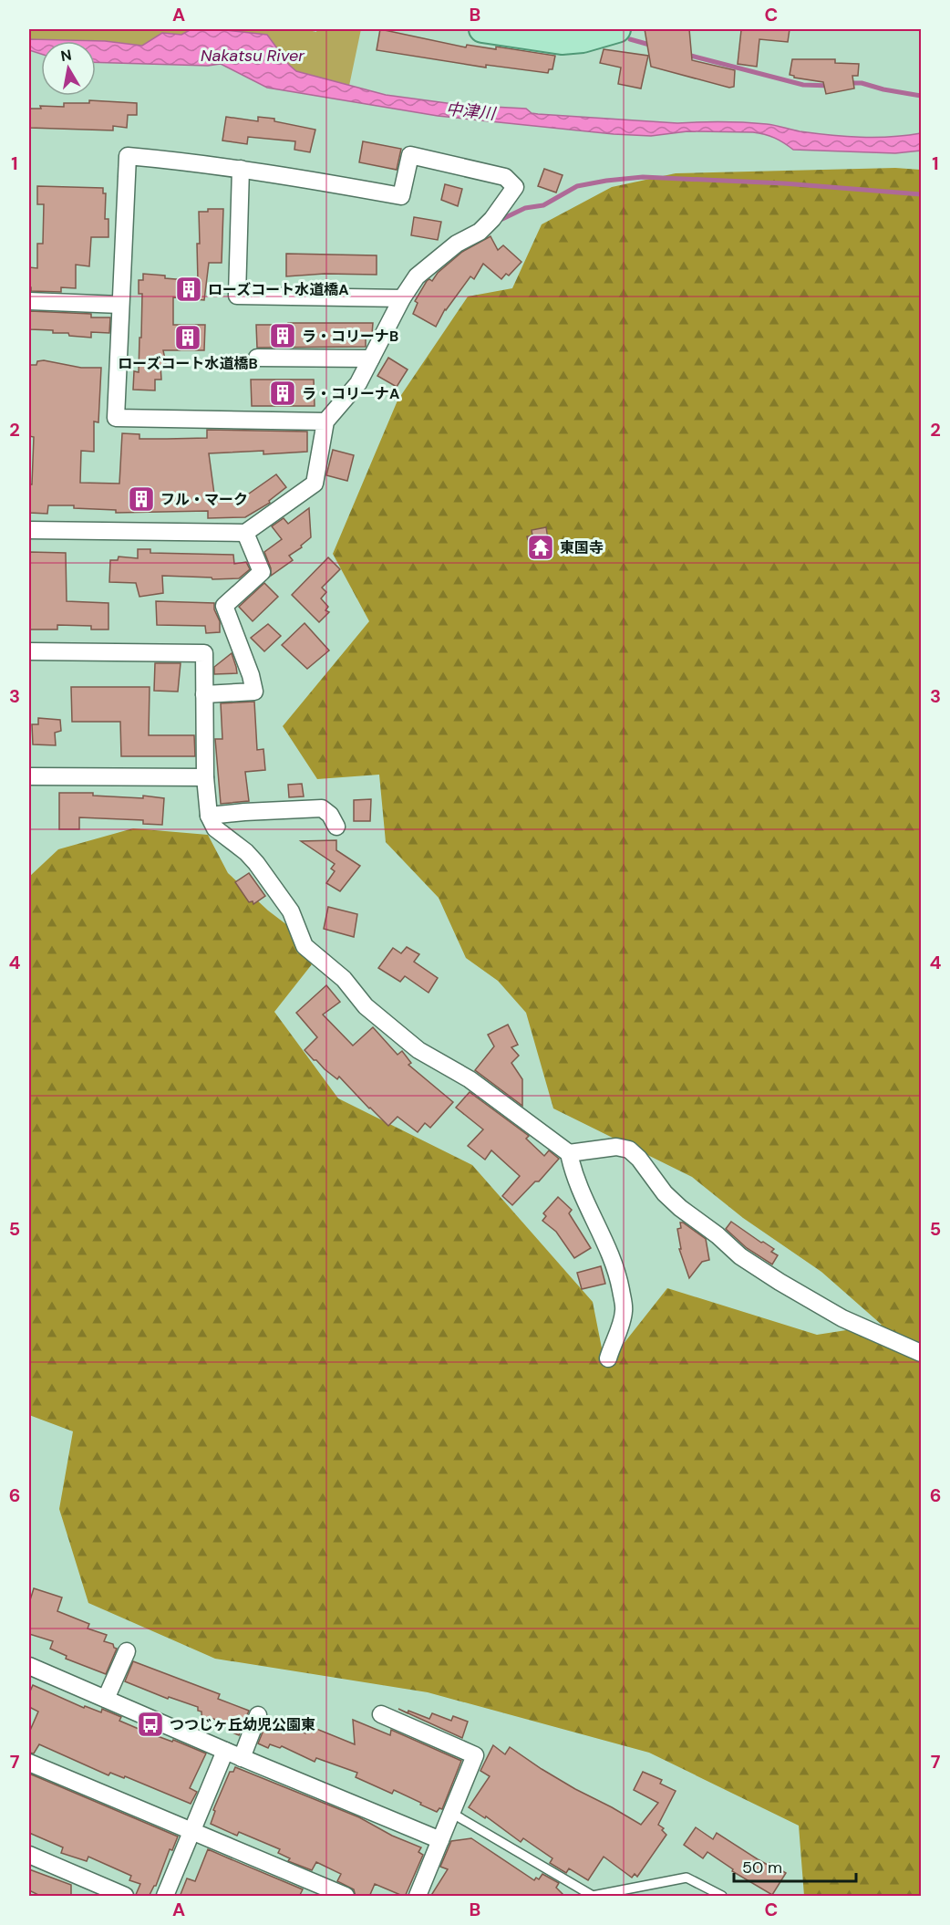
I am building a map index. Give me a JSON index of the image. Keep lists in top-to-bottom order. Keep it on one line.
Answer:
{"water":["Nakatsu River","中津川"],"places":{"building":["ローズコート水道橋A","ラ・コリーナB","ローズコート水道橋B","ラ・コリーナA","フル・マーク"],"temple":["東国寺"],"bus stop":["つつじヶ丘幼児公園東"]},"scale_bar":"50 m","north":"top","grid":{"columns":["A","B","C"],"rows":["1","2","3","4","5","6","7"]}}
